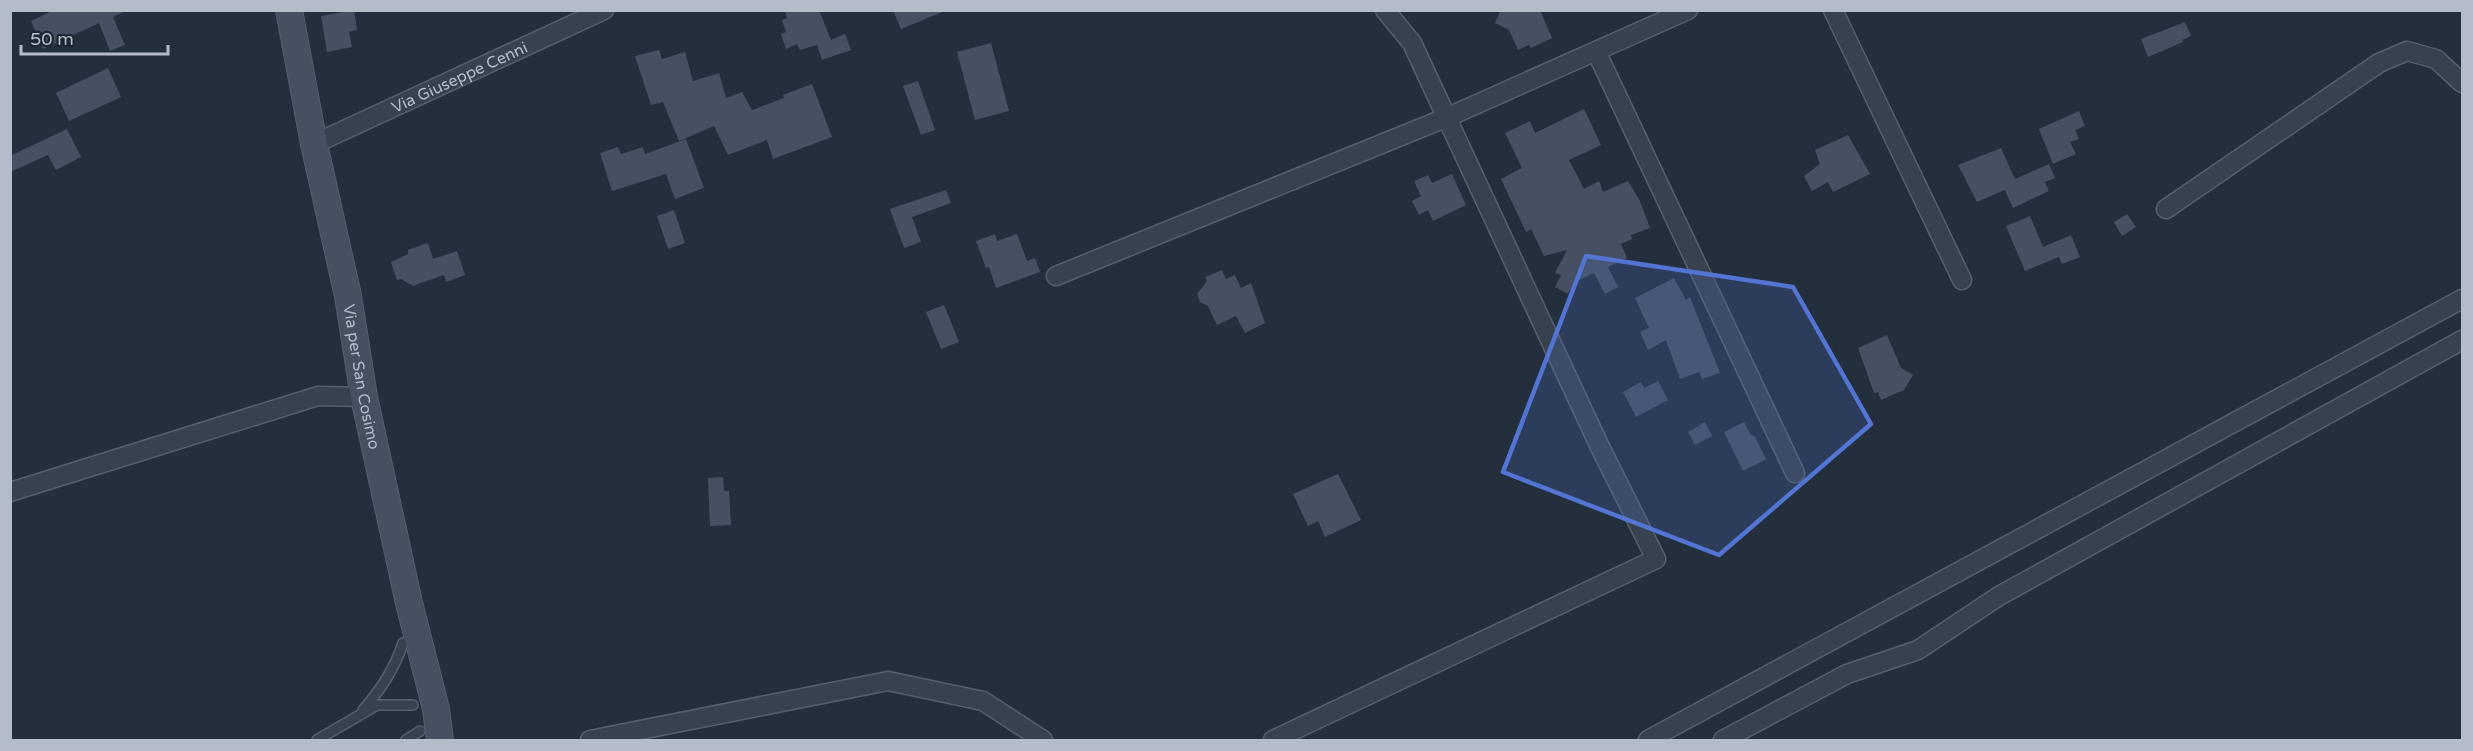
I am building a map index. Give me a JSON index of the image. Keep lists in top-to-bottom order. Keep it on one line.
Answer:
{"streets":{"street":["Via Giuseppe Cenni","Via per San Cosimo"]},"crossings":[["Via Giuseppe Cenni","Via per San Cosimo"]],"scale_bar":"50 m"}
